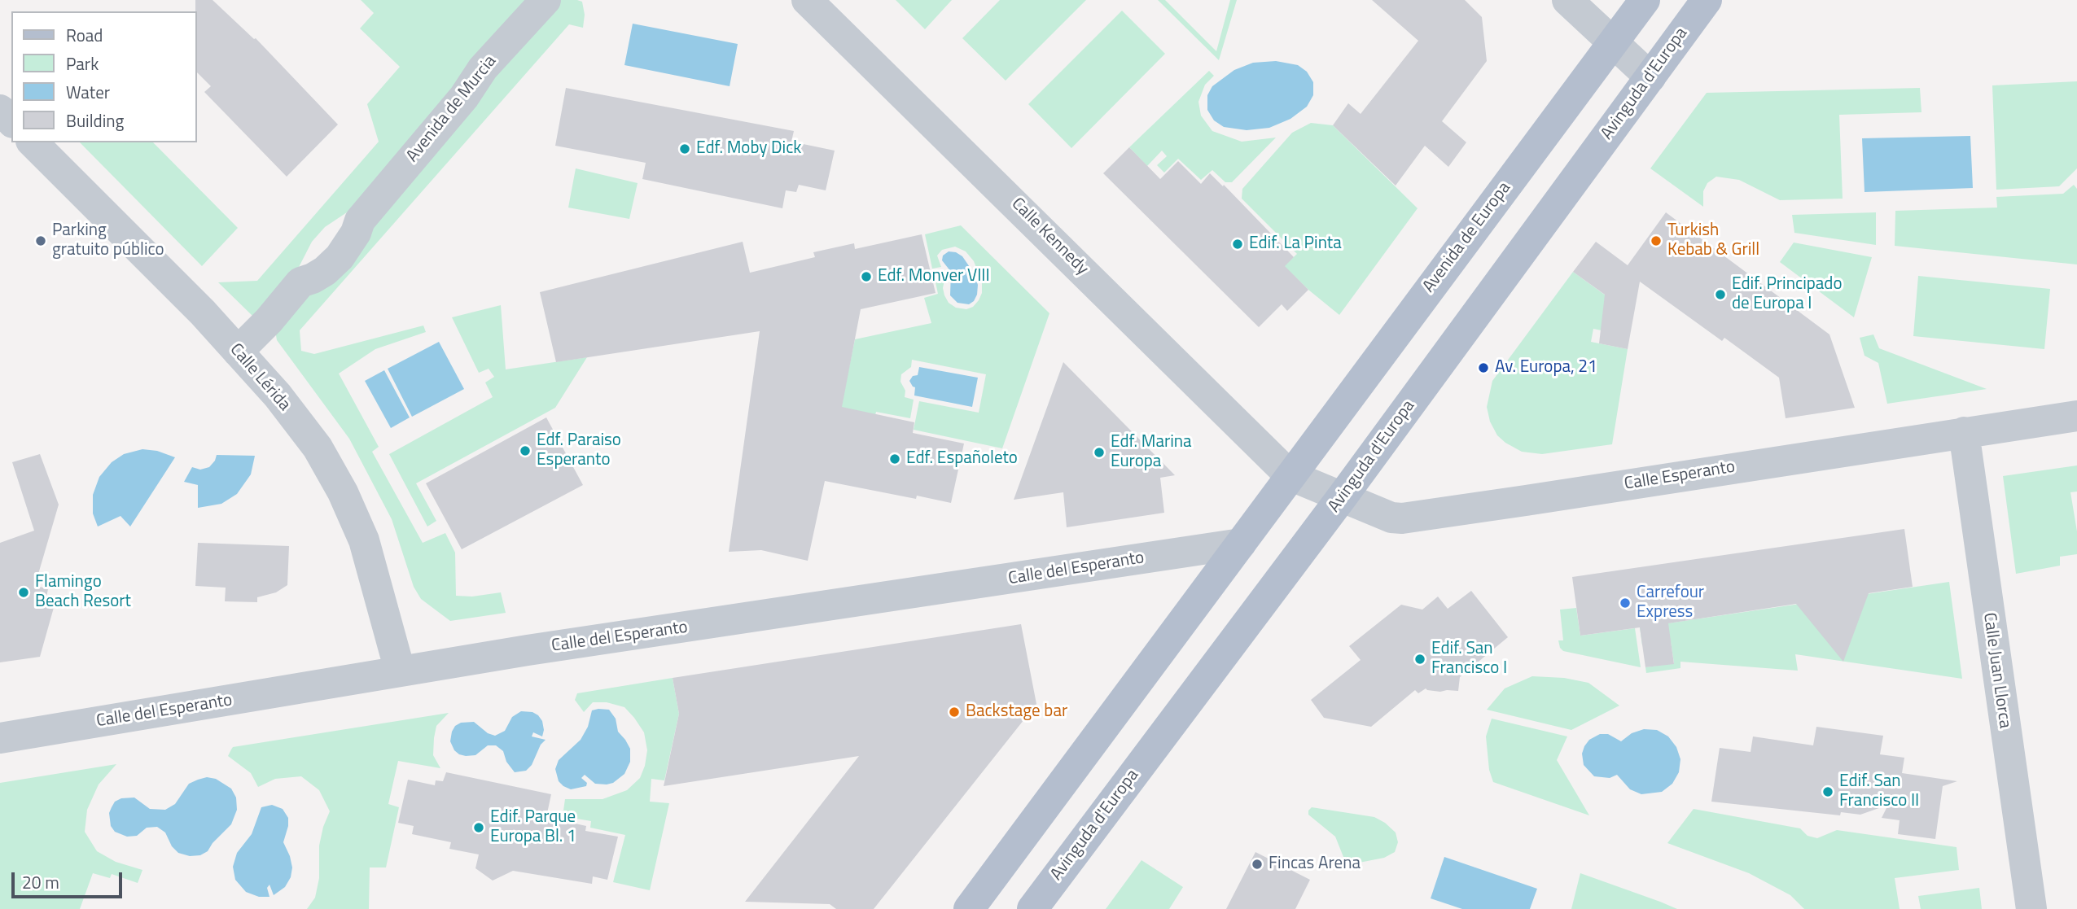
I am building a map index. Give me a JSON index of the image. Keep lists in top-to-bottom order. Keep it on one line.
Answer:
{"streets":{"main road":["Avinguda d'Europa","Avenida de Europa"],"street":["Avenida de Murcia","Calle Kennedy","Calle Lérida","Calle Esperanto","Calle del Esperanto","Calle Juan Llorca"]},"crossings":[["Avinguda d'Europa","Calle Esperanto"],["Avenida de Murcia","Calle Lérida"],["Calle Kennedy","Avenida de Europa"],["Calle Kennedy","Calle Esperanto"],["Avenida de Europa","Calle Esperanto"],["Calle Lérida","Calle del Esperanto"],["Calle Esperanto","Calle Juan Llorca"]],"places":["Edf. Moby Dick","Parking gratuito público","Turkish Kebab & Grill","Edif. La Pinta","Edf. Monver VIII","Edif. Principado de Europa I","Av. Europa, 21","Edf. Paraiso Esperanto","Edf. Marina Europa","Edf. Españoleto","Flamingo Beach Resort","Carrefour Express","Edif. San Francisco I","Backstage bar","Edif. San Francisco II","Edif. Parque Europa Bl. 1","Fincas Arena"],"legend":["Road","Park","Water","Building"],"scale_bar":"20 m"}
